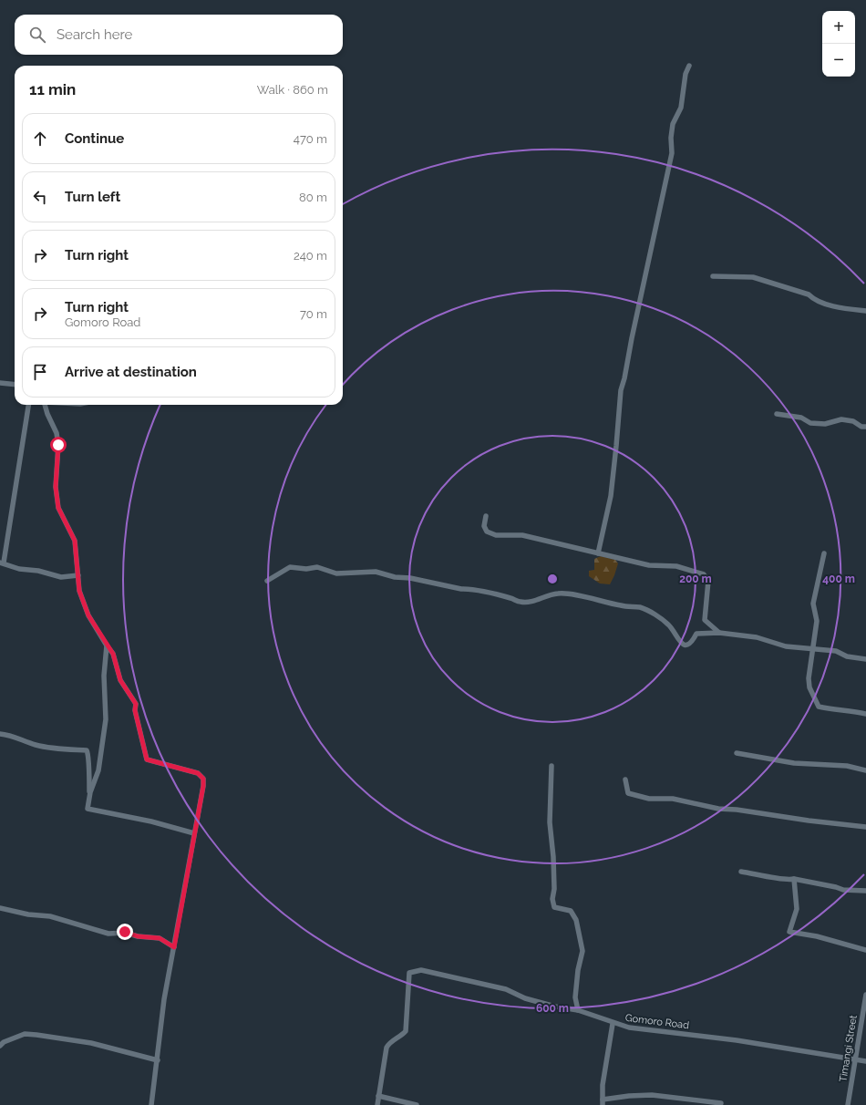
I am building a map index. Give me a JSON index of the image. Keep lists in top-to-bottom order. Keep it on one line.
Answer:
{"streets":{"street":["Gomoro Road","Timangi Street"]},"crossings":[["Gomoro Road","Timangi Street"]],"page":{"map_buttons":["+","−"],"search":"Search here","heading":["11 min","Walk · 860 m"],"list":[["Continue","470 m"],["Turn left","80 m"],["Turn right","240 m"],["Turn right","Gomoro Road","70 m"],"Arrive at destination"]},"rings":["200 m","400 m","600 m"]}
